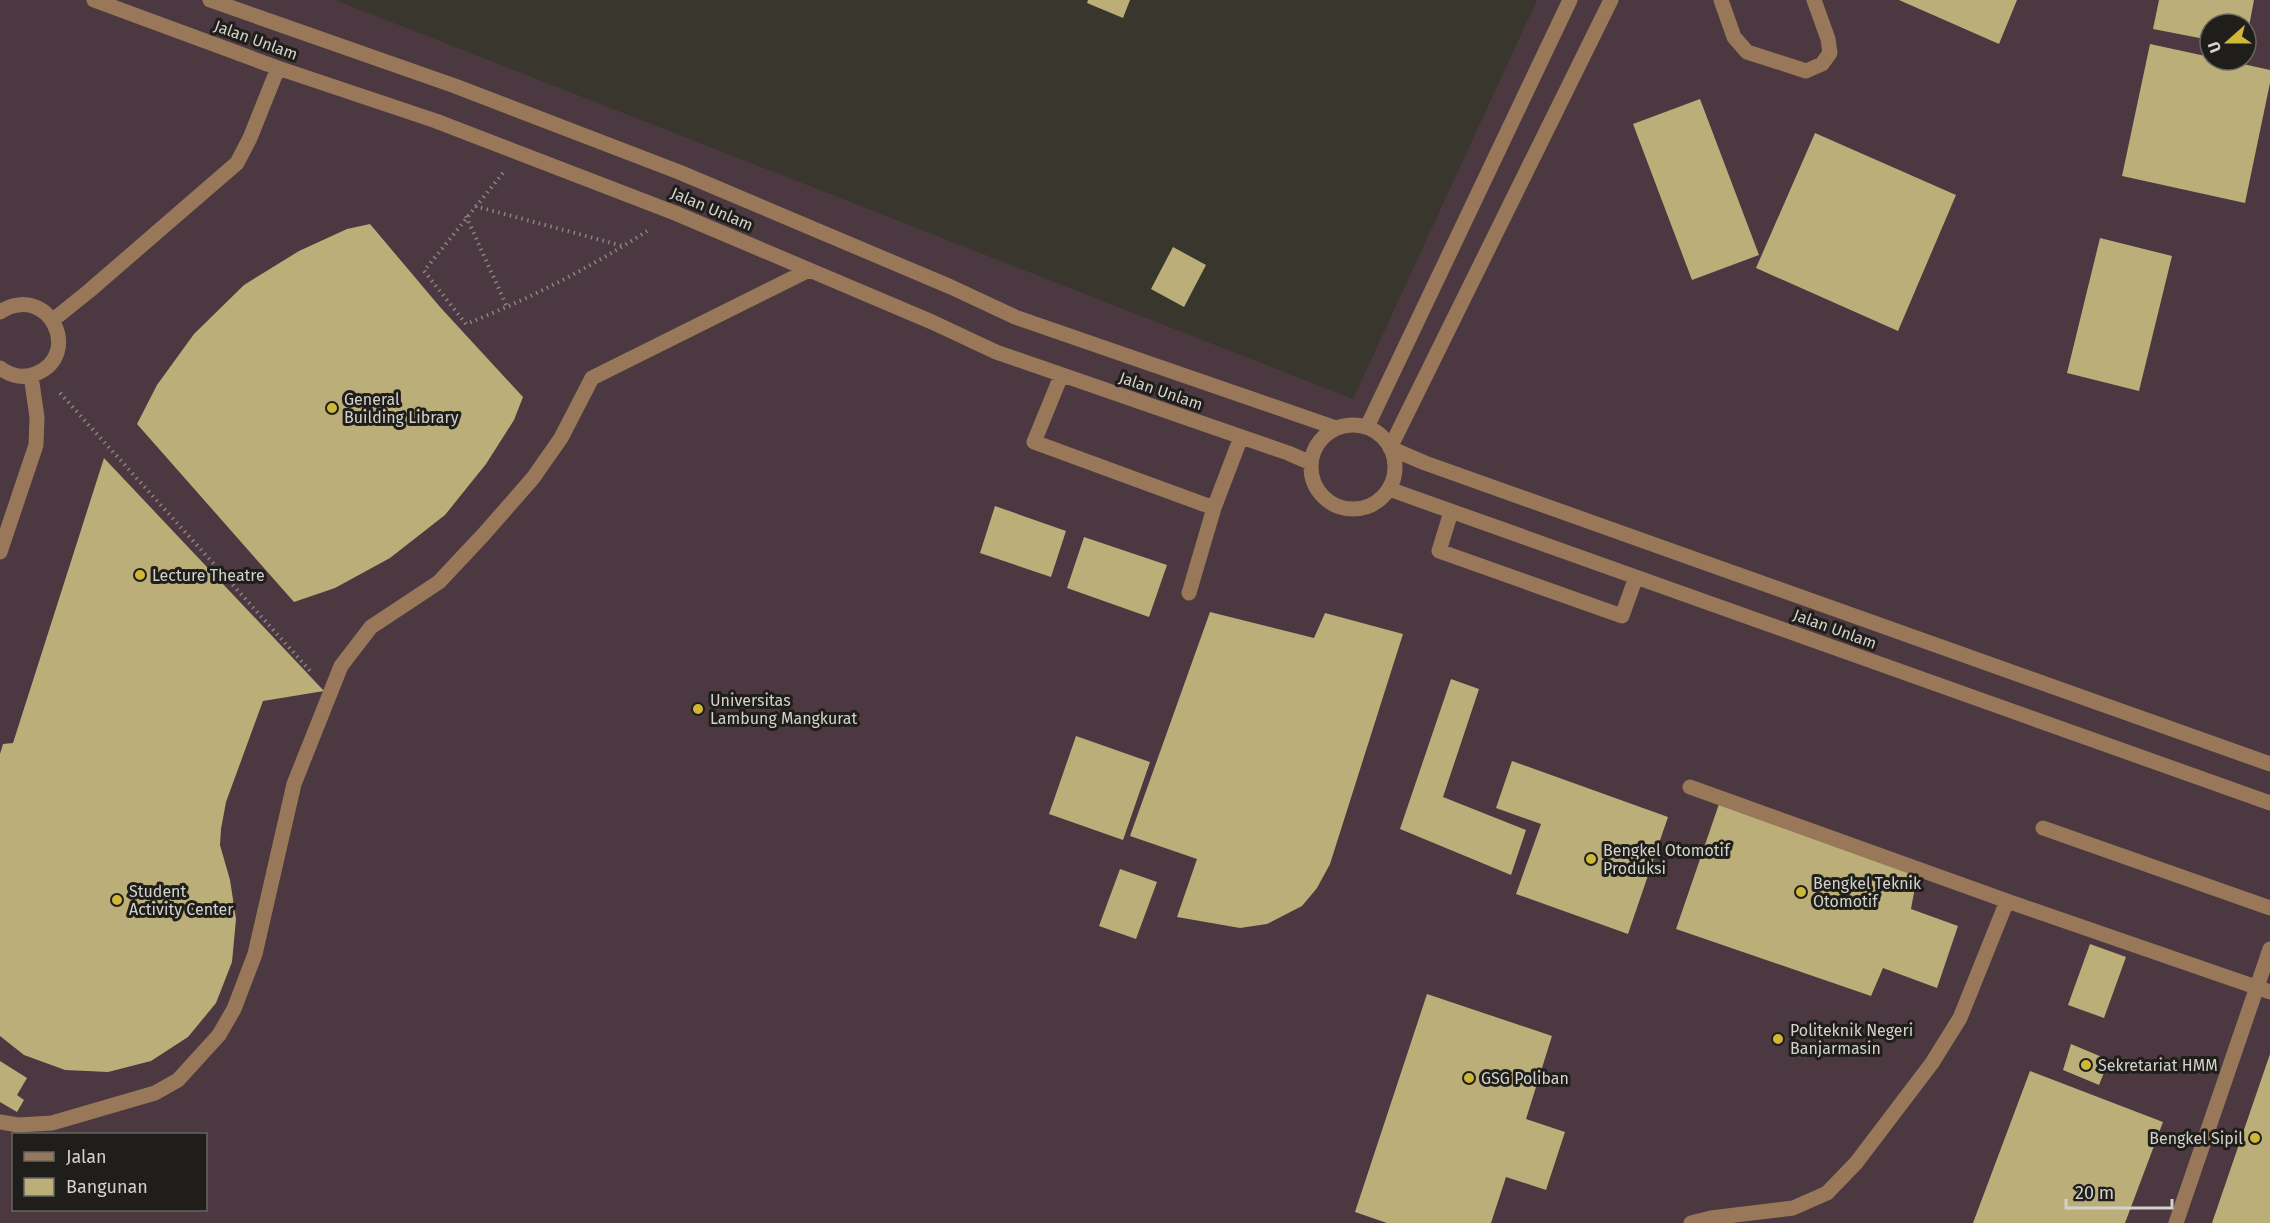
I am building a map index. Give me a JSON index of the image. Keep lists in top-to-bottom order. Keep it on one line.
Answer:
{"streets":{"lane":["Jalan Unlam"]},"places":["General Building Library","Lecture Theatre","Universitas Lambung Mangkurat","Bengkel Otomotif Produksi","Bengkel Teknik Otomotif","Student Activity Center","Politeknik Negeri Banjarmasin","Sekretariat HMM","GSG Poliban","Bengkel Sipil"],"legend":["Jalan","Bangunan"],"scale_bar":"20 m","north":"left"}
